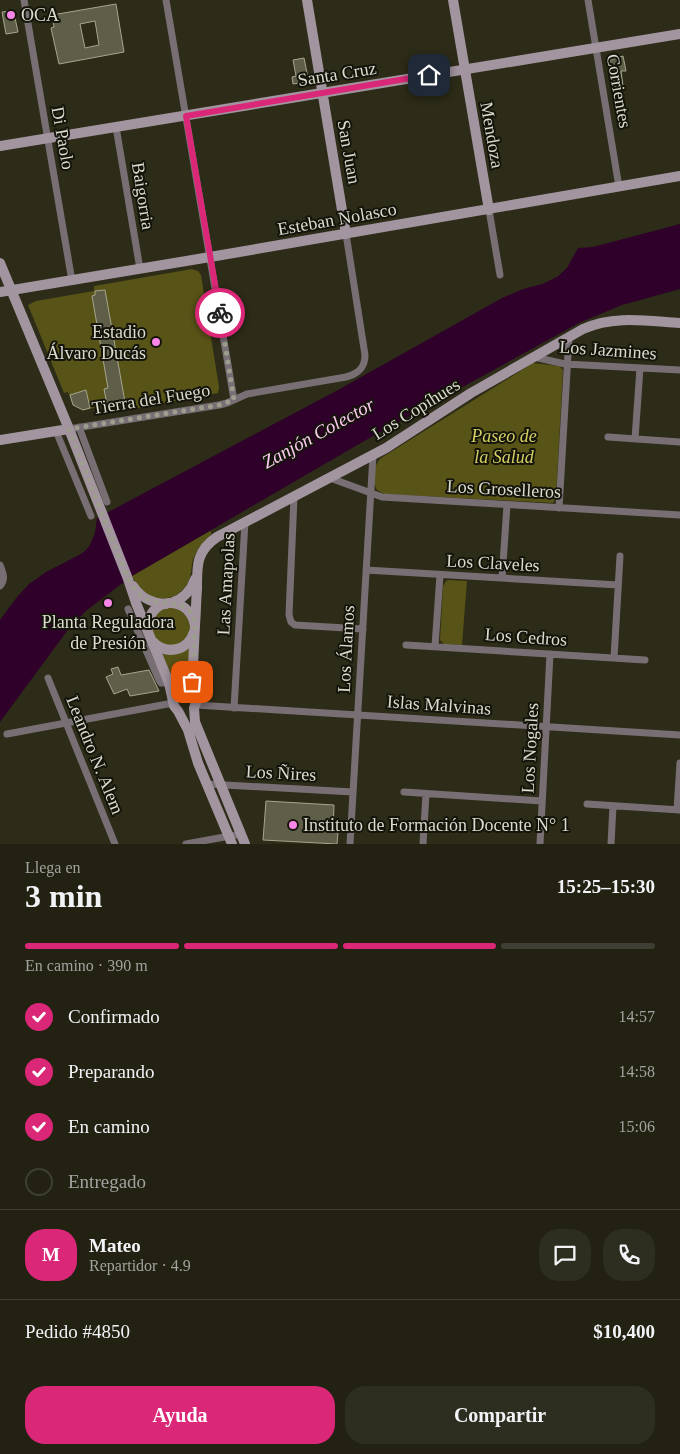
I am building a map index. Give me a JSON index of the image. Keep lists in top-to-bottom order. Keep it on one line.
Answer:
{"streets":{"street":["Santa Cruz","Corrientes","Mendoza","Di Paolo","San Juan","Baigorria","Esteban Nolasco","Los Jazmines","Tierra del Fuego","Los Copíhues","Los Groselleros","Los Claveles","Las Amapolas","Los Cedros","Los Álamos","Islas Malvinas","Los Nogales","Leandro N. Alem","Los Ñires"]},"crossings":[["Santa Cruz","Corrientes"],["Santa Cruz","Mendoza"],["Santa Cruz","Di Paolo"],["Santa Cruz","San Juan"],["Santa Cruz","Baigorria"],["Corrientes","Esteban Nolasco"],["Mendoza","Esteban Nolasco"],["Di Paolo","Esteban Nolasco"],["San Juan","Esteban Nolasco"],["San Juan","Tierra del Fuego"],["Baigorria","Esteban Nolasco"],["Los Jazmines","Los Copíhues"],["Los Copíhues","Los Groselleros"],["Los Copíhues","Las Amapolas"],["Los Copíhues","Los Álamos"],["Los Copíhues","Islas Malvinas"],["Los Groselleros","Los Álamos"],["Los Claveles","Los Álamos"],["Las Amapolas","Islas Malvinas"],["Los Cedros","Los Nogales"],["Los Álamos","Islas Malvinas"],["Los Álamos","Los Ñires"],["Islas Malvinas","Los Nogales"]],"water":["Zanjón Colector"],"parks":["Paseo de la Salud"],"places":["OCA","Estadio Álvaro Ducás","Planta Reguladora de Presión","Instituto de Formación Docente N° 1"],"page":{"heading":["3 min","Llega en","15:25–15:30"],"panel":["Mateo","Repartidor · 4.9","Pedido #4850","$10,400"],"bar":"En camino · 390 m","list":[["Confirmado","14:57"],["Preparando","14:58"],["En camino","15:06"],"Entregado"],"round":"M","buttons":["Ayuda","Compartir"]}}
